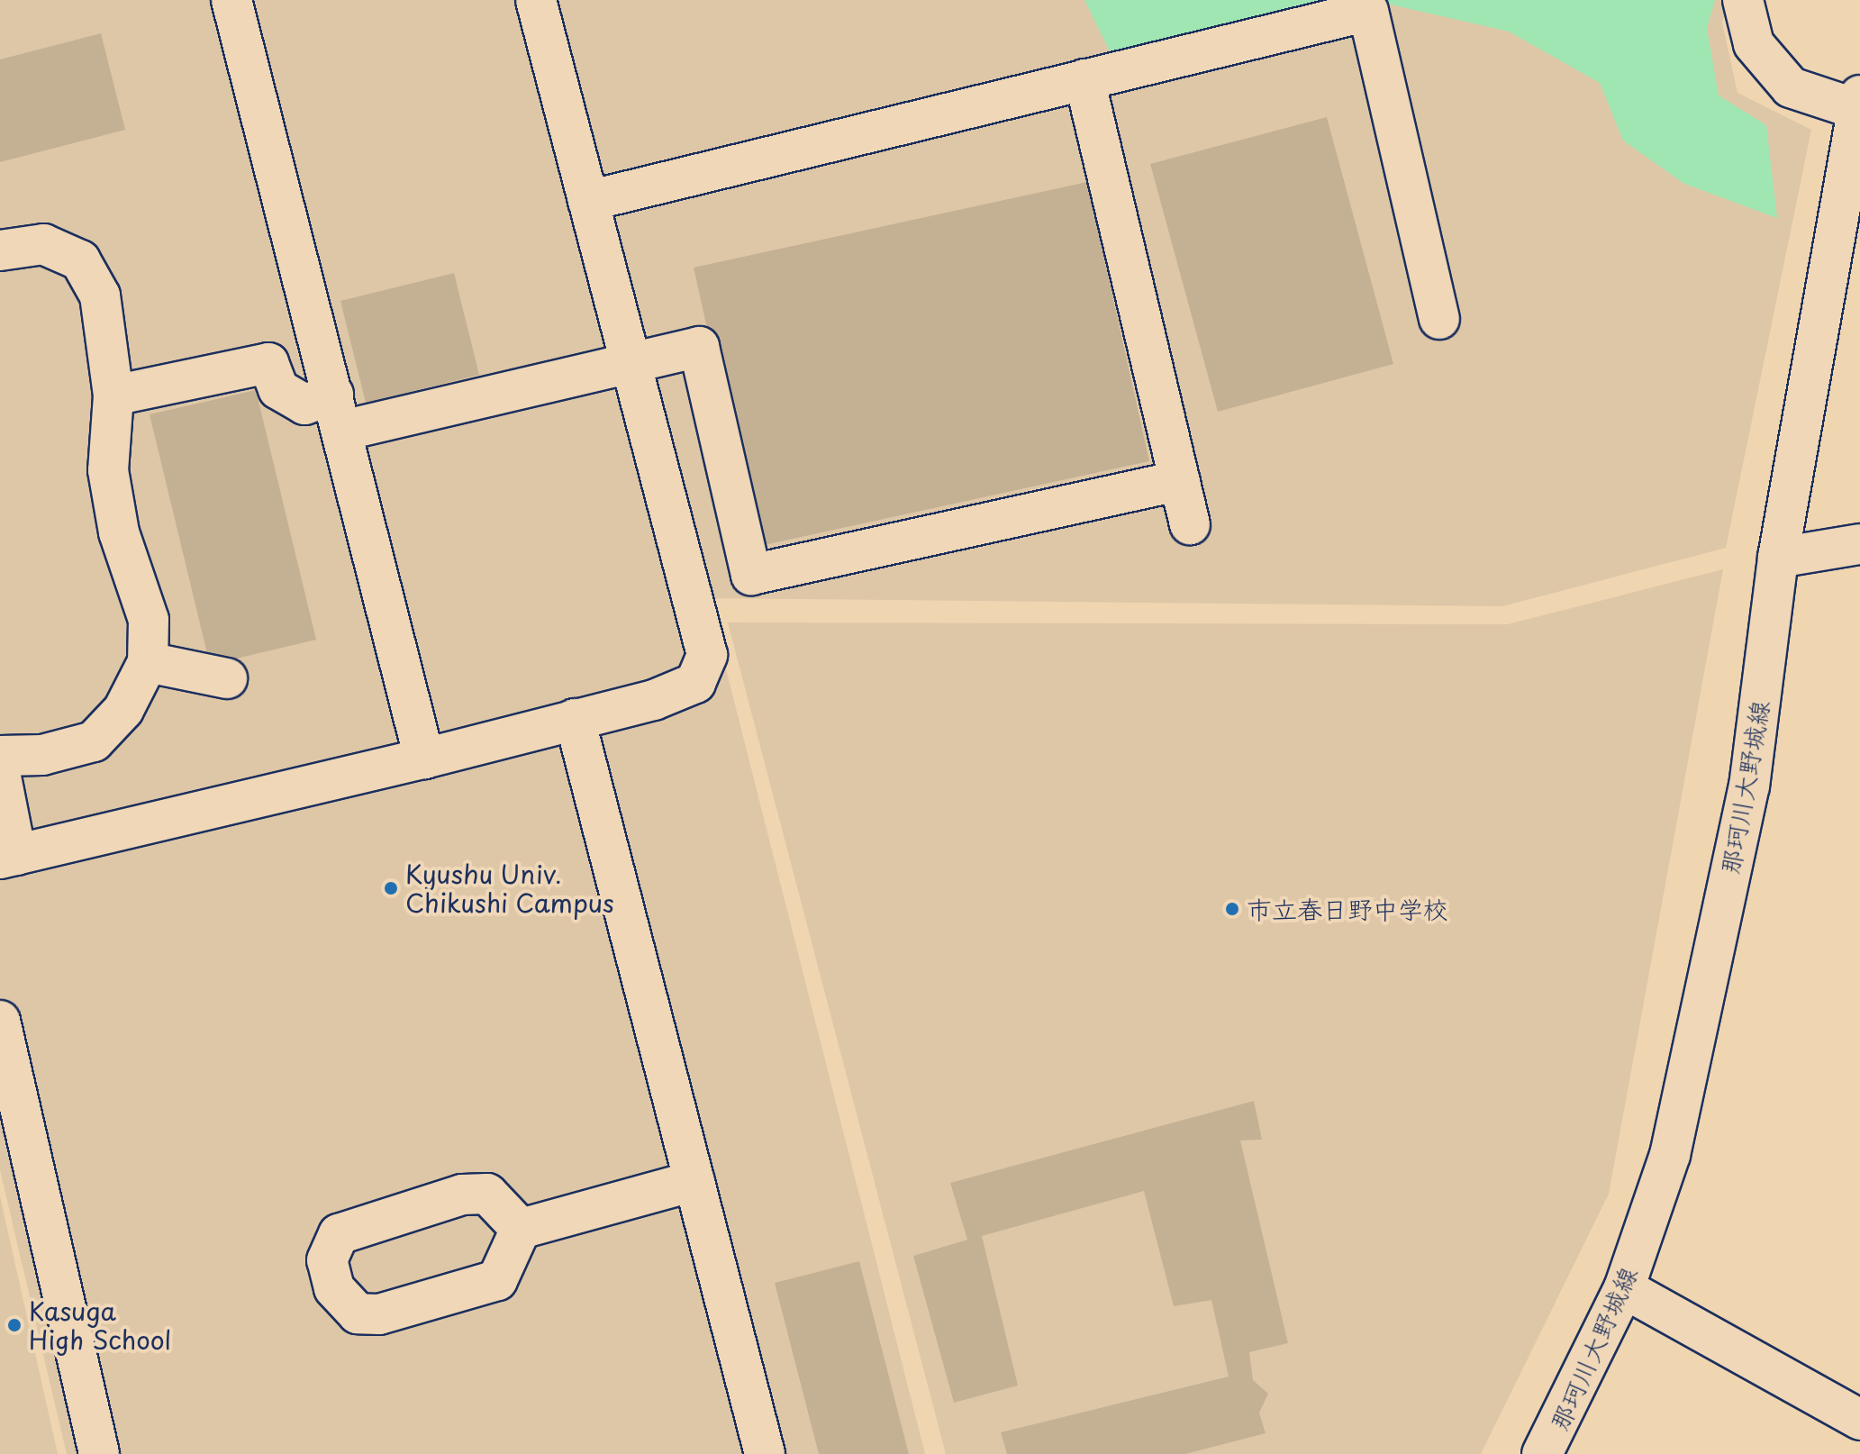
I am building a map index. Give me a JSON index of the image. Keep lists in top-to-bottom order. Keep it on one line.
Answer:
{"streets":{"main road":["那珂川大野城線"]},"places":["Kyushu Univ. Chikushi Campus","市立春日野中学校","Kasuga High School"]}
